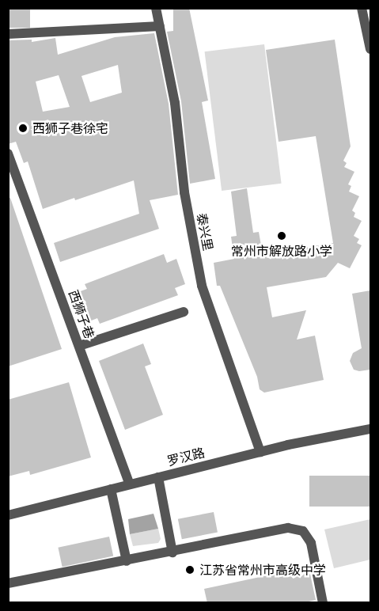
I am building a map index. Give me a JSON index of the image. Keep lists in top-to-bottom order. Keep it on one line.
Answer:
{"streets":{"street":["泰兴里","西狮子巷","罗汉路"]},"crossings":[["泰兴里","罗汉路"],["西狮子巷","罗汉路"]],"places":["西狮子巷徐宅","常州市解放路小学","江苏省常州市高级中学"]}
